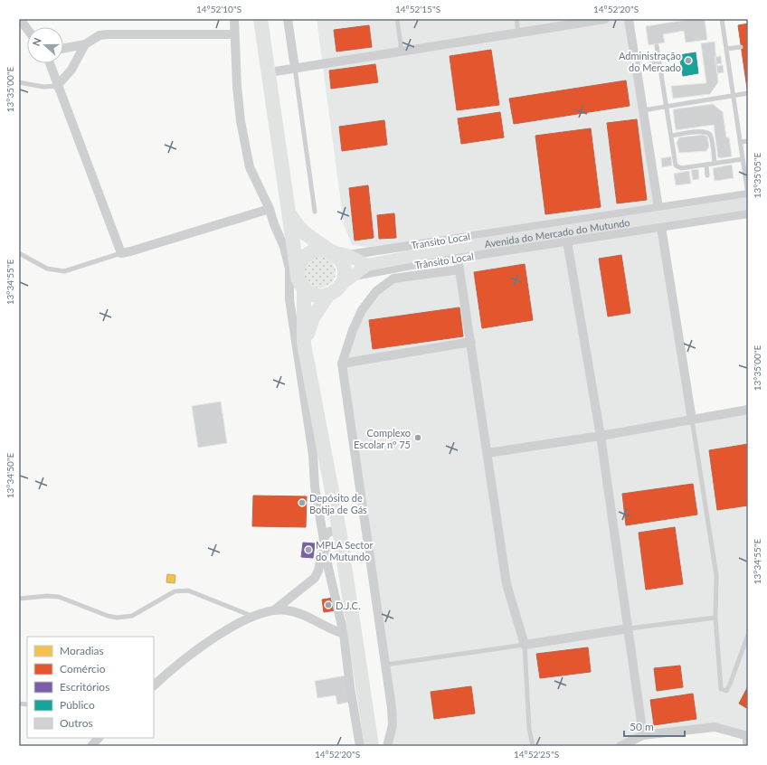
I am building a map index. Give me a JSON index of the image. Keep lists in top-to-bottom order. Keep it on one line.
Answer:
{"streets":{"main road":["Avenida do Mercado do Mutundo"],"street":["Transito Local","Trânsito Local"]},"crossings":[["Avenida do Mercado do Mutundo","Trânsito Local"]],"places":["Administração do Mercado","Complexo Escolar nº 75","Depósito de Botija de Gás","MPLA Sector do Mutundo","D.J.C."],"legend":["Moradias","Comércio","Escritórios","Público","Outros"],"scale_bar":"50 m","north":"left","coordinates":["14°52'10\"S","14°52'15\"S","14°52'20\"S","13°35'00\"E","13°35'05\"E","13°34'55\"E","13°34'50\"E","14°52'25\"S"]}
